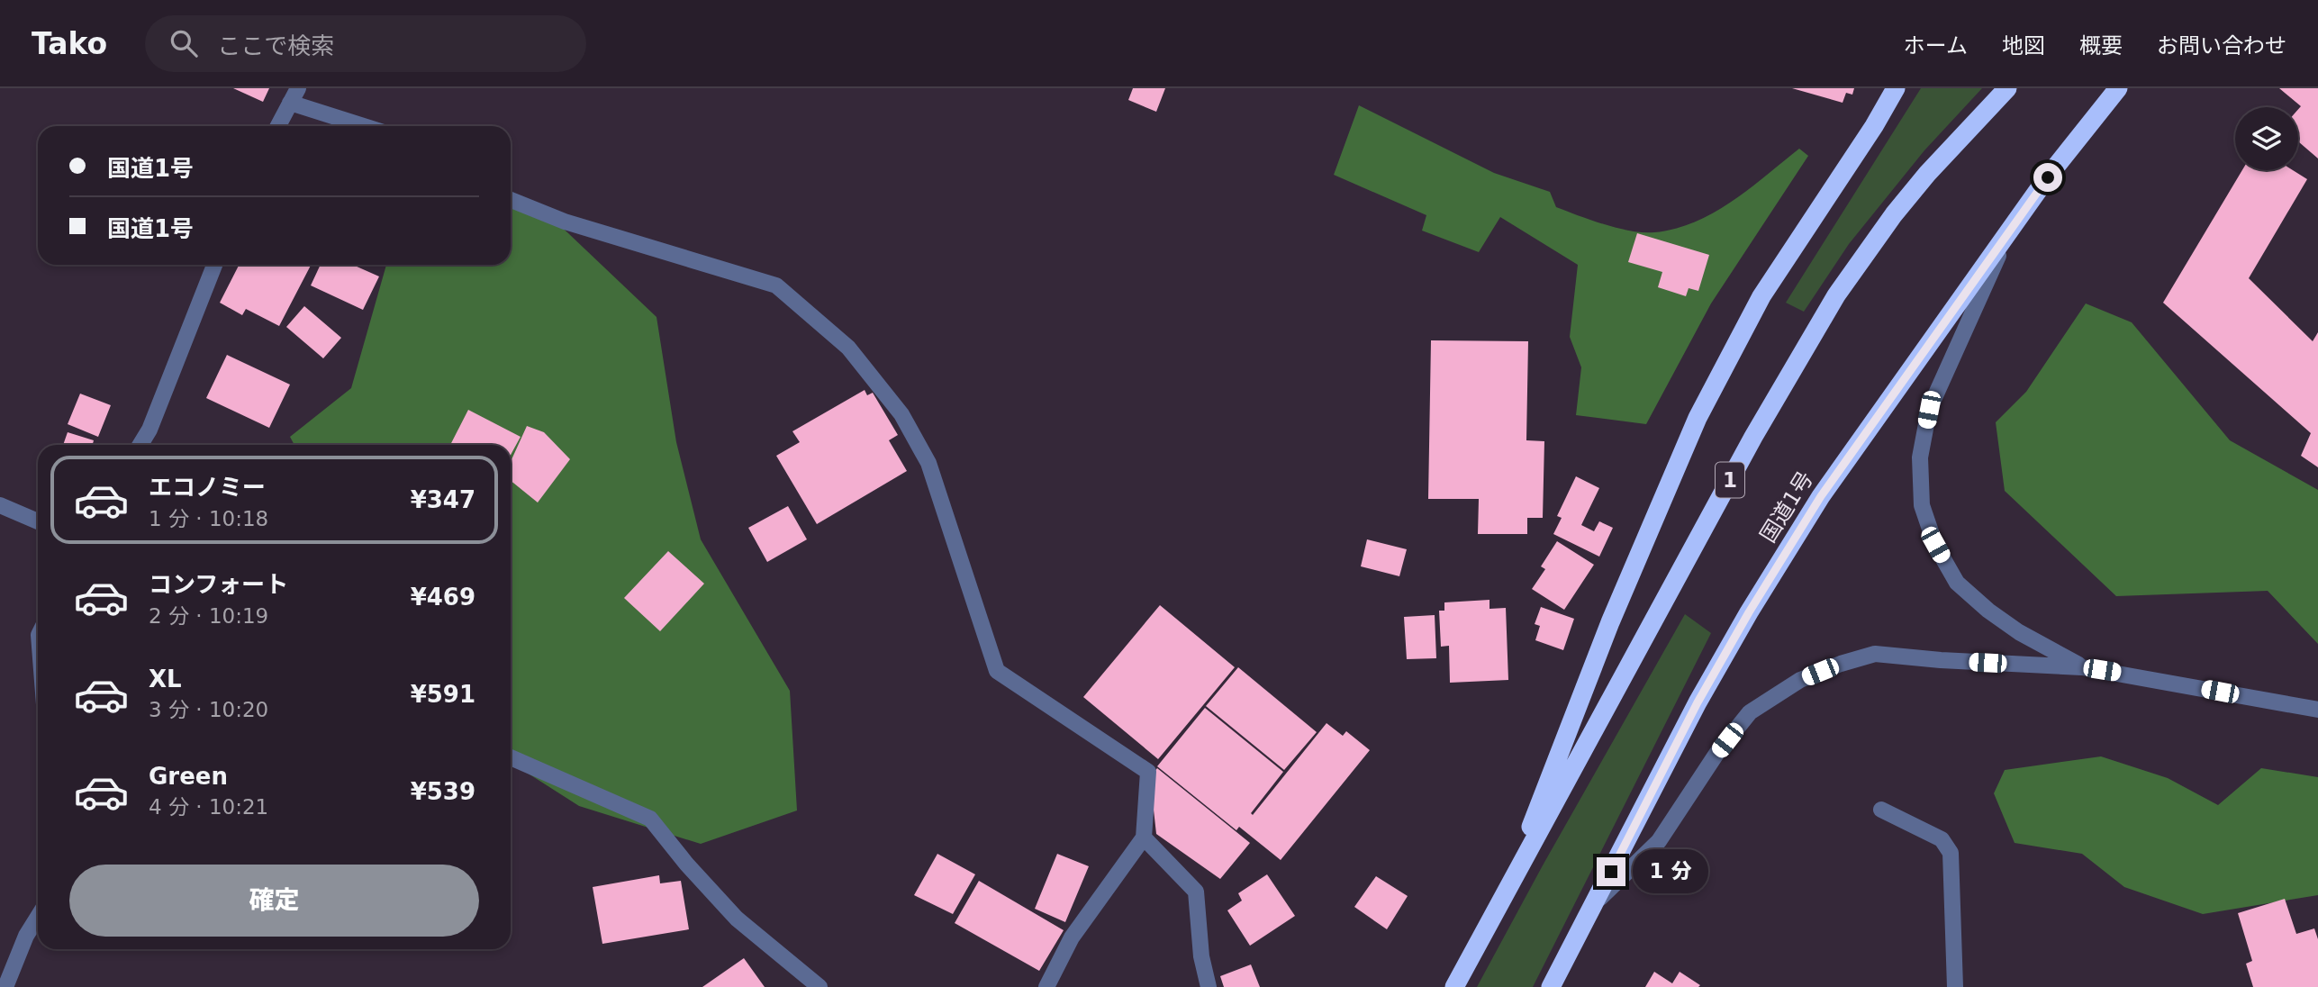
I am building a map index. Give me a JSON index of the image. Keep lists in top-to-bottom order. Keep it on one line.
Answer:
{"streets":{"highway":["1","国道1号"]},"page":{"header":"Tako","search":"ここで検索","nav":["ホーム","地図","概要","お問い合わせ"],"banner":["国道1号","国道1号"],"list":[{"name":"エコノミー","note":"1 分 · 10:18","value":"¥347"},{"name":"コンフォート","note":"2 分 · 10:19","value":"¥469"},{"name":"XL","note":"3 分 · 10:20","value":"¥591"},{"name":"Green","note":"4 分 · 10:21","value":"¥539"}],"bubble":"1 分","buttons":"確定"}}
